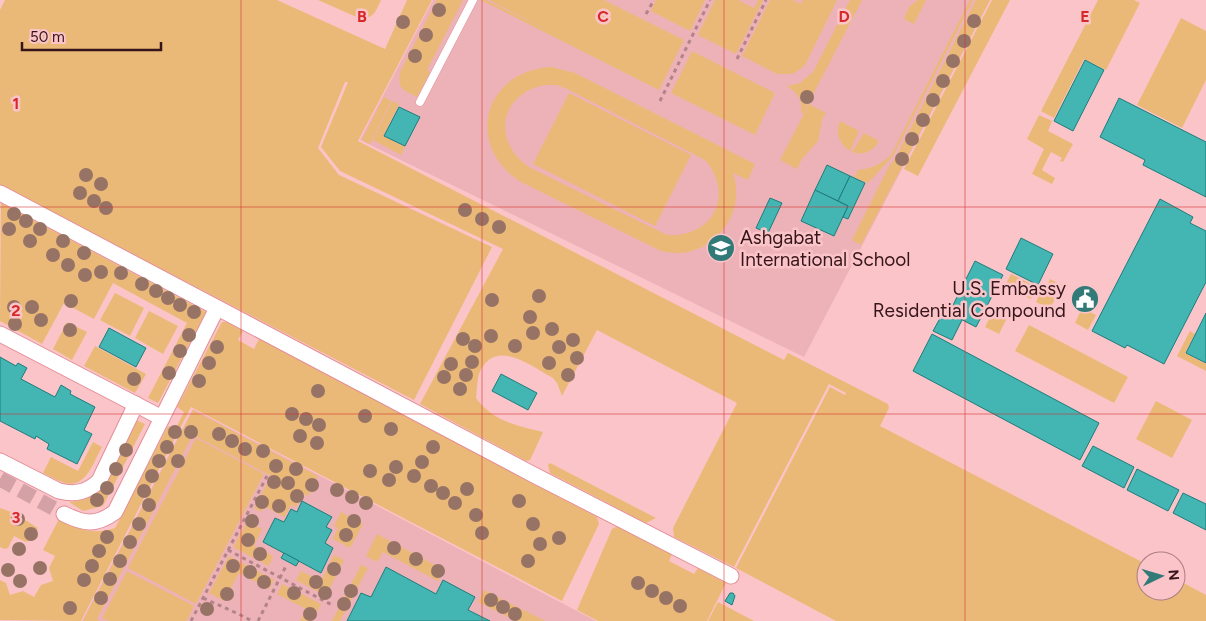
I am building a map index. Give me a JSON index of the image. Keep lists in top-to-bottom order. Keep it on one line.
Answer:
{"places":{"school or university":["Ashgabat International School"],"public building":["U.S. Embassy Residential Compound"]},"scale_bar":"50 m","north":"right","grid":{"columns":["B","C","D","E"],"rows":["1","2","3"]}}
